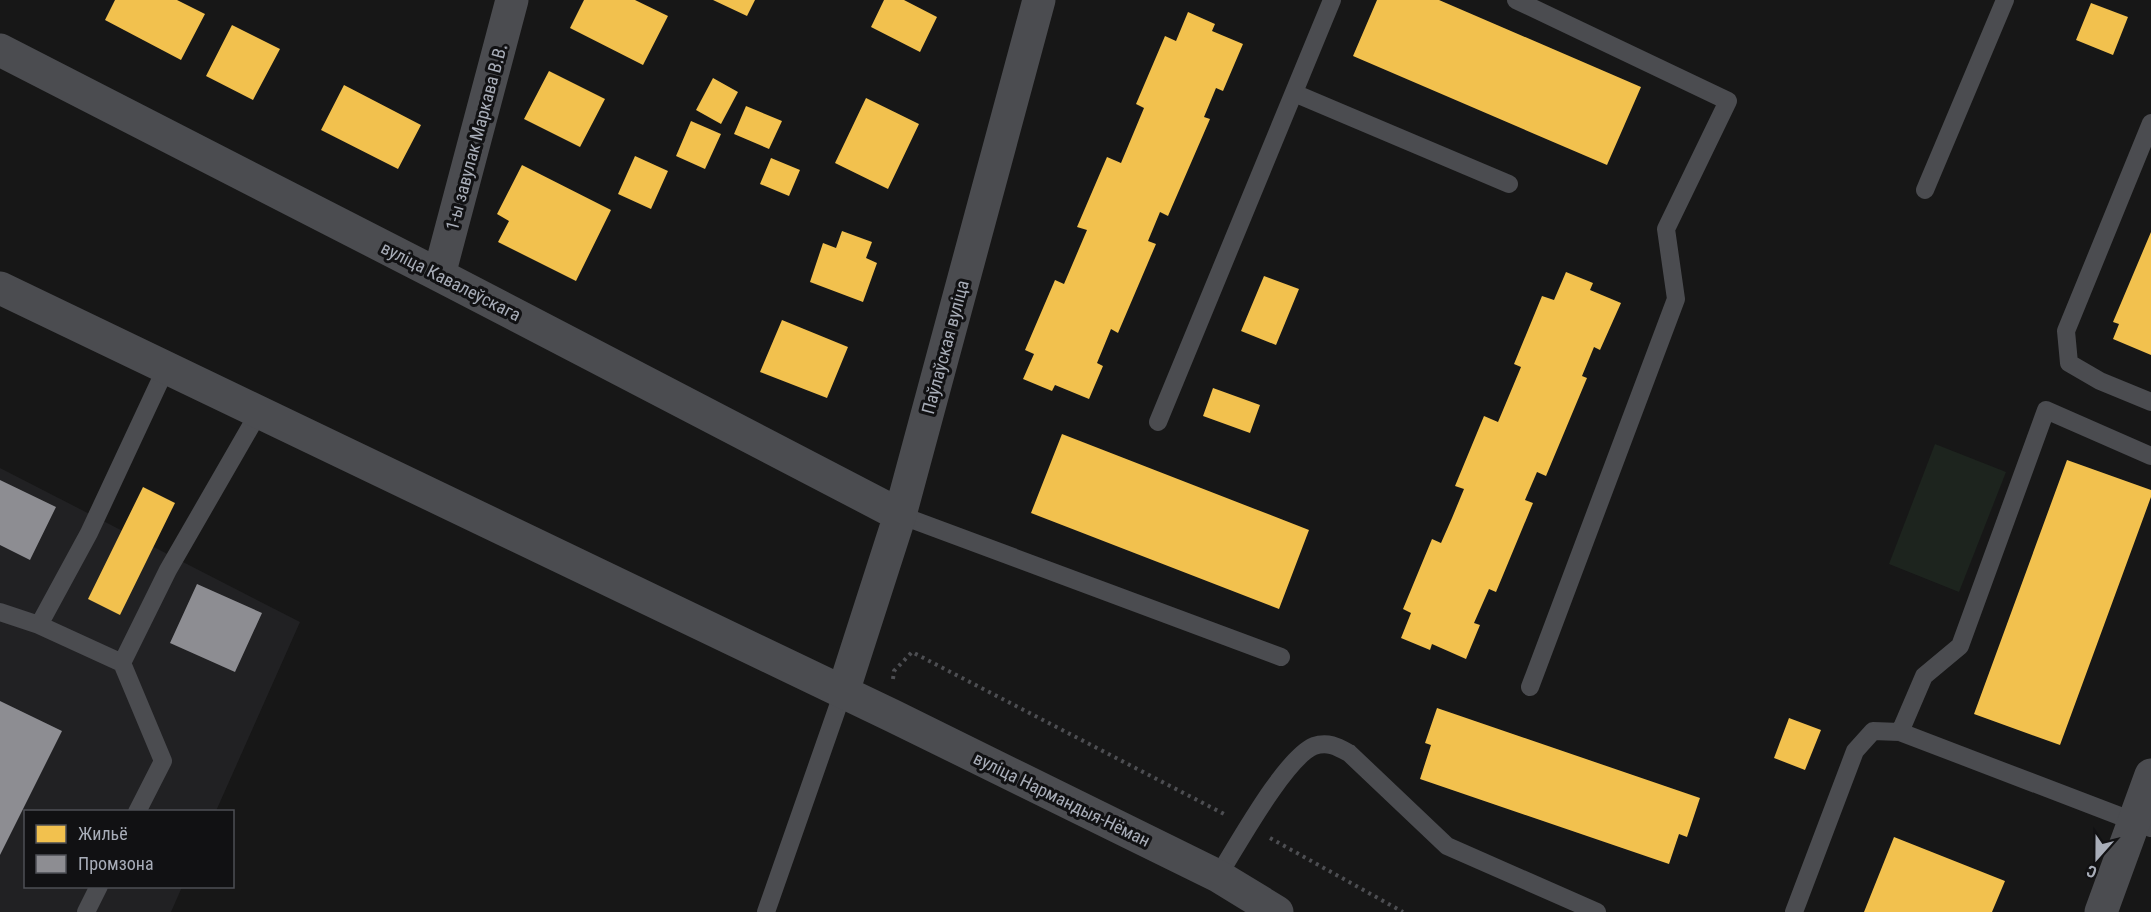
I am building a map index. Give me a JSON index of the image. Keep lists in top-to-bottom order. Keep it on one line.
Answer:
{"streets":{"street":["1-ы завулак Маркава В.В.","вуліца Кавалеўскага","Паўлаўская вуліца","вуліца Нармандыя-Нёман"]},"crossings":[["1-ы завулак Маркава В.В.","вуліца Кавалеўскага"],["вуліца Кавалеўскага","Паўлаўская вуліца"],["Паўлаўская вуліца","вуліца Нармандыя-Нёман"]],"legend":["Жильё","Промзона"],"north":"bottom"}
